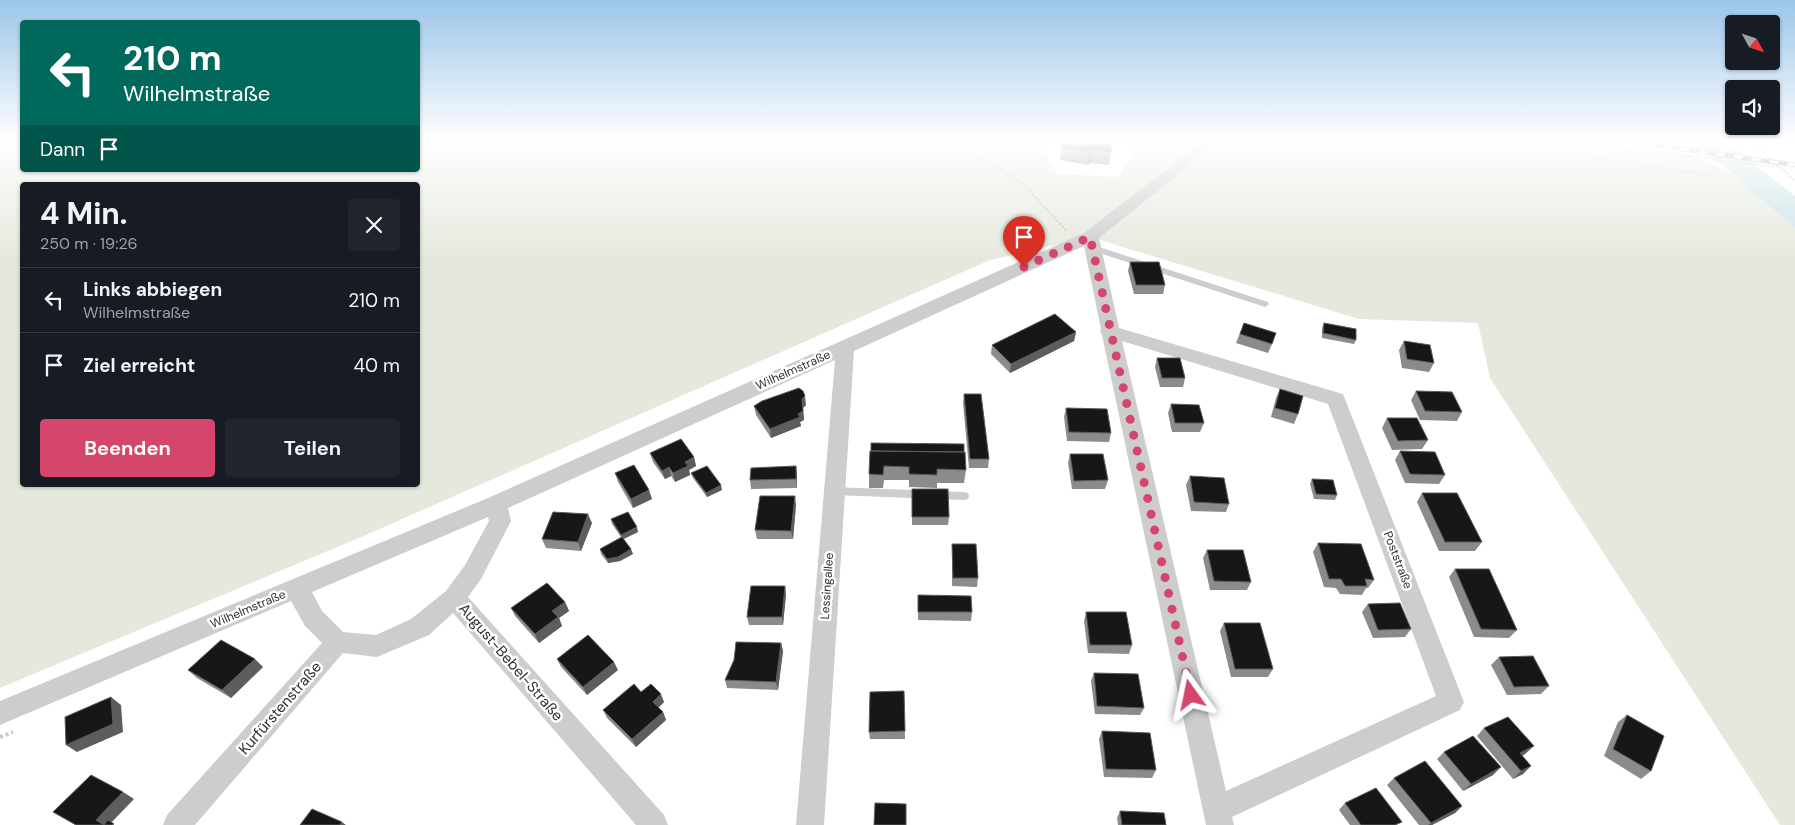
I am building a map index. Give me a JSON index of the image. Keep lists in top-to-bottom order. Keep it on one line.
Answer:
{"streets":{"street":["Wilhelmstraße","Poststraße","Lessingallee","August-Bebel-Straße","Kurfürstenstraße"]},"crossings":[["Wilhelmstraße","Lessingallee"],["August-Bebel-Straße","Kurfürstenstraße"]],"north":"bottom right","page":{"turn":["210 m","Wilhelmstraße"],"then":"Dann","heading":["4 Min.","250 m · 19:26"],"list":[{"name":"Links abbiegen","note":"Wilhelmstraße","value":"210 m"},{"name":"Ziel erreicht","value":"40 m"}],"buttons":["Beenden","Teilen"]}}
